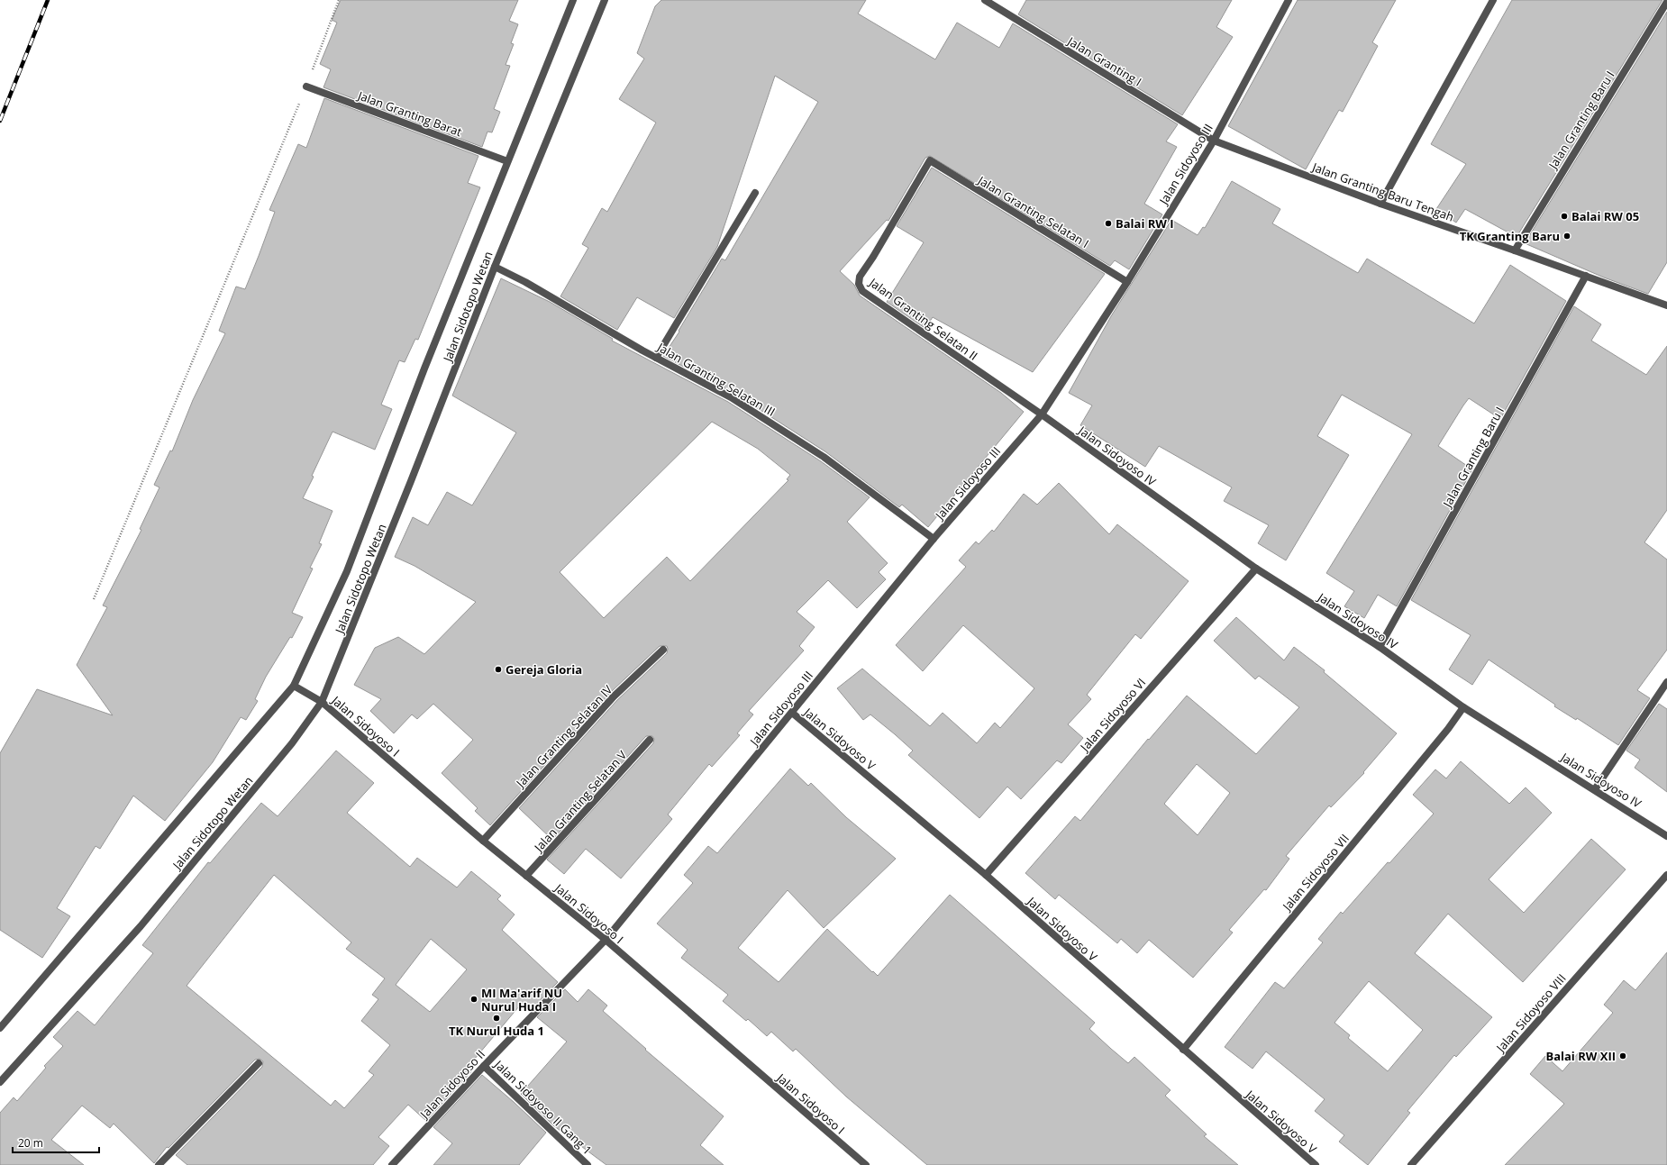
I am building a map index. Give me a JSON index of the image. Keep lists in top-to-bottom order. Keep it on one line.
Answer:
{"streets":{"street":["Jalan Granting I","Jalan Granting Barat","Jalan Granting Baru I","Jalan Sidoyoso III","Jalan Granting Baru Tengah","Jalan Granting Selatan I","Jalan Sidotopo Wetan","Jalan Granting Selatan II","Jalan Granting Selatan III","Jalan Sidoyoso IV","Jalan Sidoyoso VI","Jalan Sidoyoso I","Jalan Granting Selatan IV","Jalan Sidoyoso V","Jalan Granting Selatan V","Jalan Sidoyoso VII","Jalan Sidoyoso VIII","Jalan Sidoyoso II","Jalan Sidoyoso II Gang 1"]},"crossings":[["Jalan Granting I","Jalan Sidoyoso III"],["Jalan Granting I","Jalan Granting Baru Tengah"],["Jalan Granting Barat","Jalan Sidotopo Wetan"],["Jalan Granting Baru I","Jalan Granting Baru Tengah"],["Jalan Granting Baru I","Jalan Sidoyoso IV"],["Jalan Sidoyoso III","Jalan Granting Baru Tengah"],["Jalan Sidoyoso III","Jalan Granting Selatan I"],["Jalan Sidoyoso III","Jalan Granting Selatan II"],["Jalan Sidoyoso III","Jalan Granting Selatan III"],["Jalan Sidoyoso III","Jalan Sidoyoso IV"],["Jalan Sidoyoso III","Jalan Sidoyoso I"],["Jalan Sidoyoso III","Jalan Sidoyoso V"],["Jalan Sidoyoso III","Jalan Sidoyoso II"],["Jalan Granting Selatan I","Jalan Granting Selatan II"],["Jalan Sidotopo Wetan","Jalan Granting Selatan III"],["Jalan Sidotopo Wetan","Jalan Sidoyoso I"],["Jalan Granting Selatan II","Jalan Sidoyoso IV"],["Jalan Sidoyoso IV","Jalan Sidoyoso VI"],["Jalan Sidoyoso IV","Jalan Sidoyoso VII"],["Jalan Sidoyoso VI","Jalan Sidoyoso V"],["Jalan Sidoyoso I","Jalan Granting Selatan IV"],["Jalan Sidoyoso I","Jalan Granting Selatan V"],["Jalan Sidoyoso I","Jalan Sidoyoso II"],["Jalan Sidoyoso V","Jalan Sidoyoso VII"],["Jalan Sidoyoso II","Jalan Sidoyoso II Gang 1"]],"places":["Balai RW 05","Balai RW I","TK Granting Baru","Gereja Gloria","MI Ma'arif NU Nurul Huda I","TK Nurul Huda 1","Balai RW XII"],"scale_bar":"20 m"}
